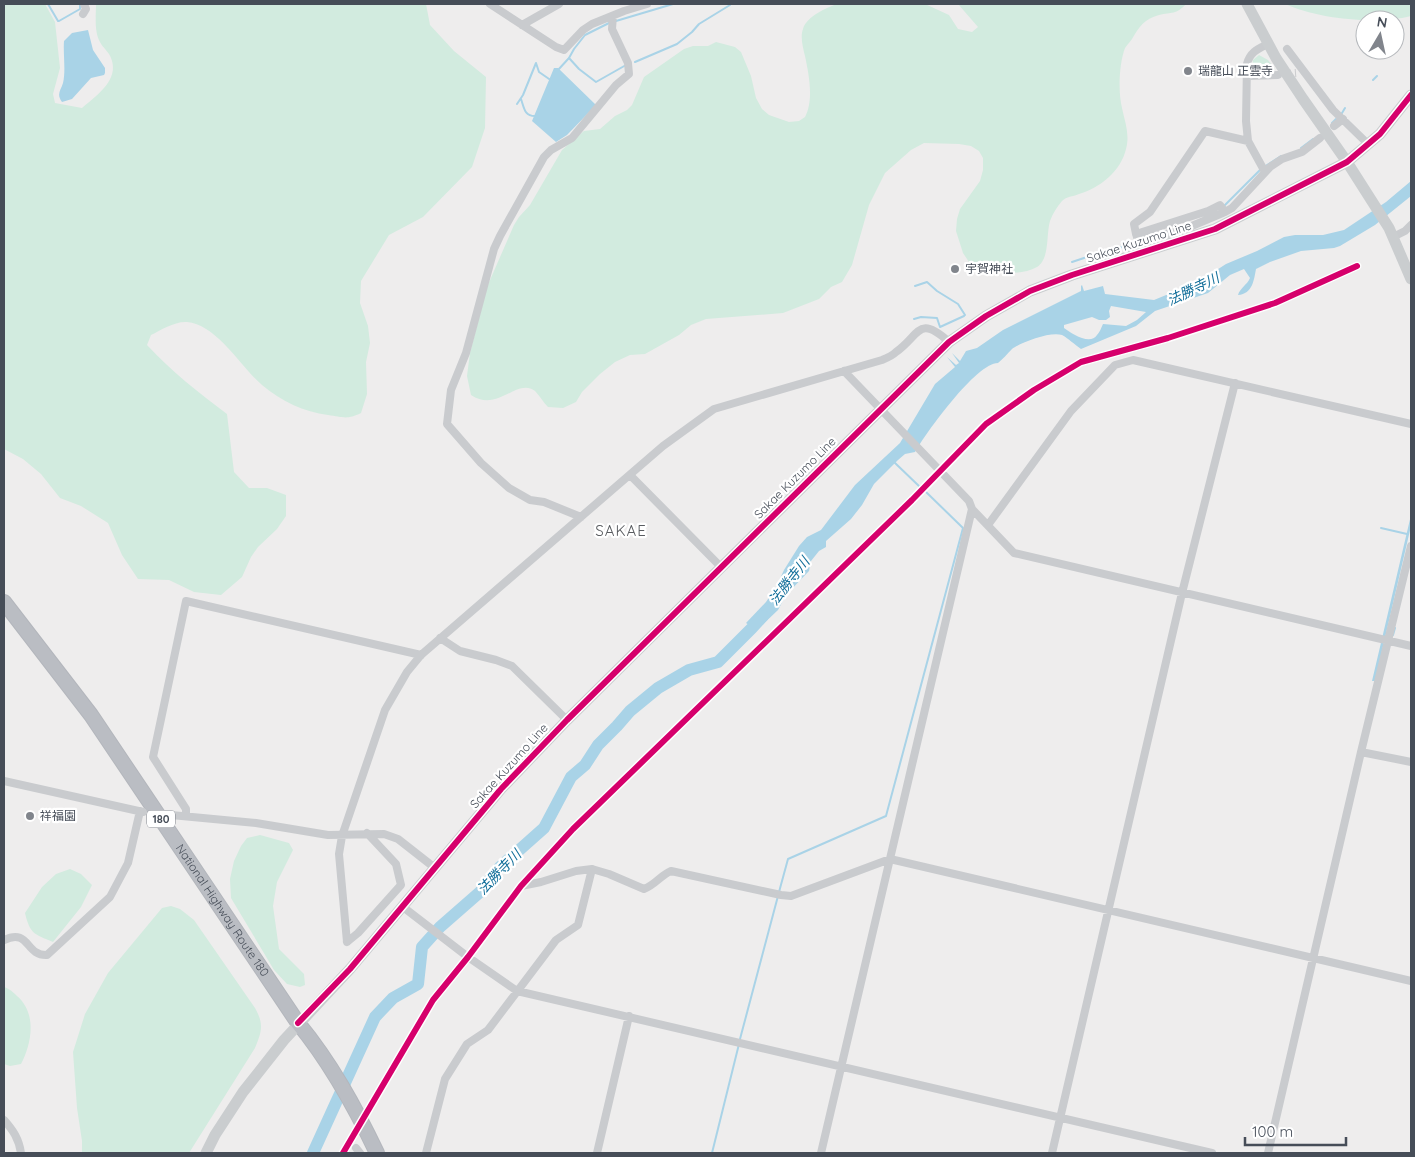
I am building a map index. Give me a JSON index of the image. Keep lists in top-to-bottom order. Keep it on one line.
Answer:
{"streets":{"highway":["180","National Highway Route 180"],"main road":["Sakae Kuzumo Line"]},"crossings":[["Sakae Kuzumo Line","National Highway Route 180"]],"districts":["SAKAE"],"water":["法勝寺川"],"places":["瑞龍山 正雲寺","宇賀神社","祥福園"],"scale_bar":"100 m","north":"top"}
